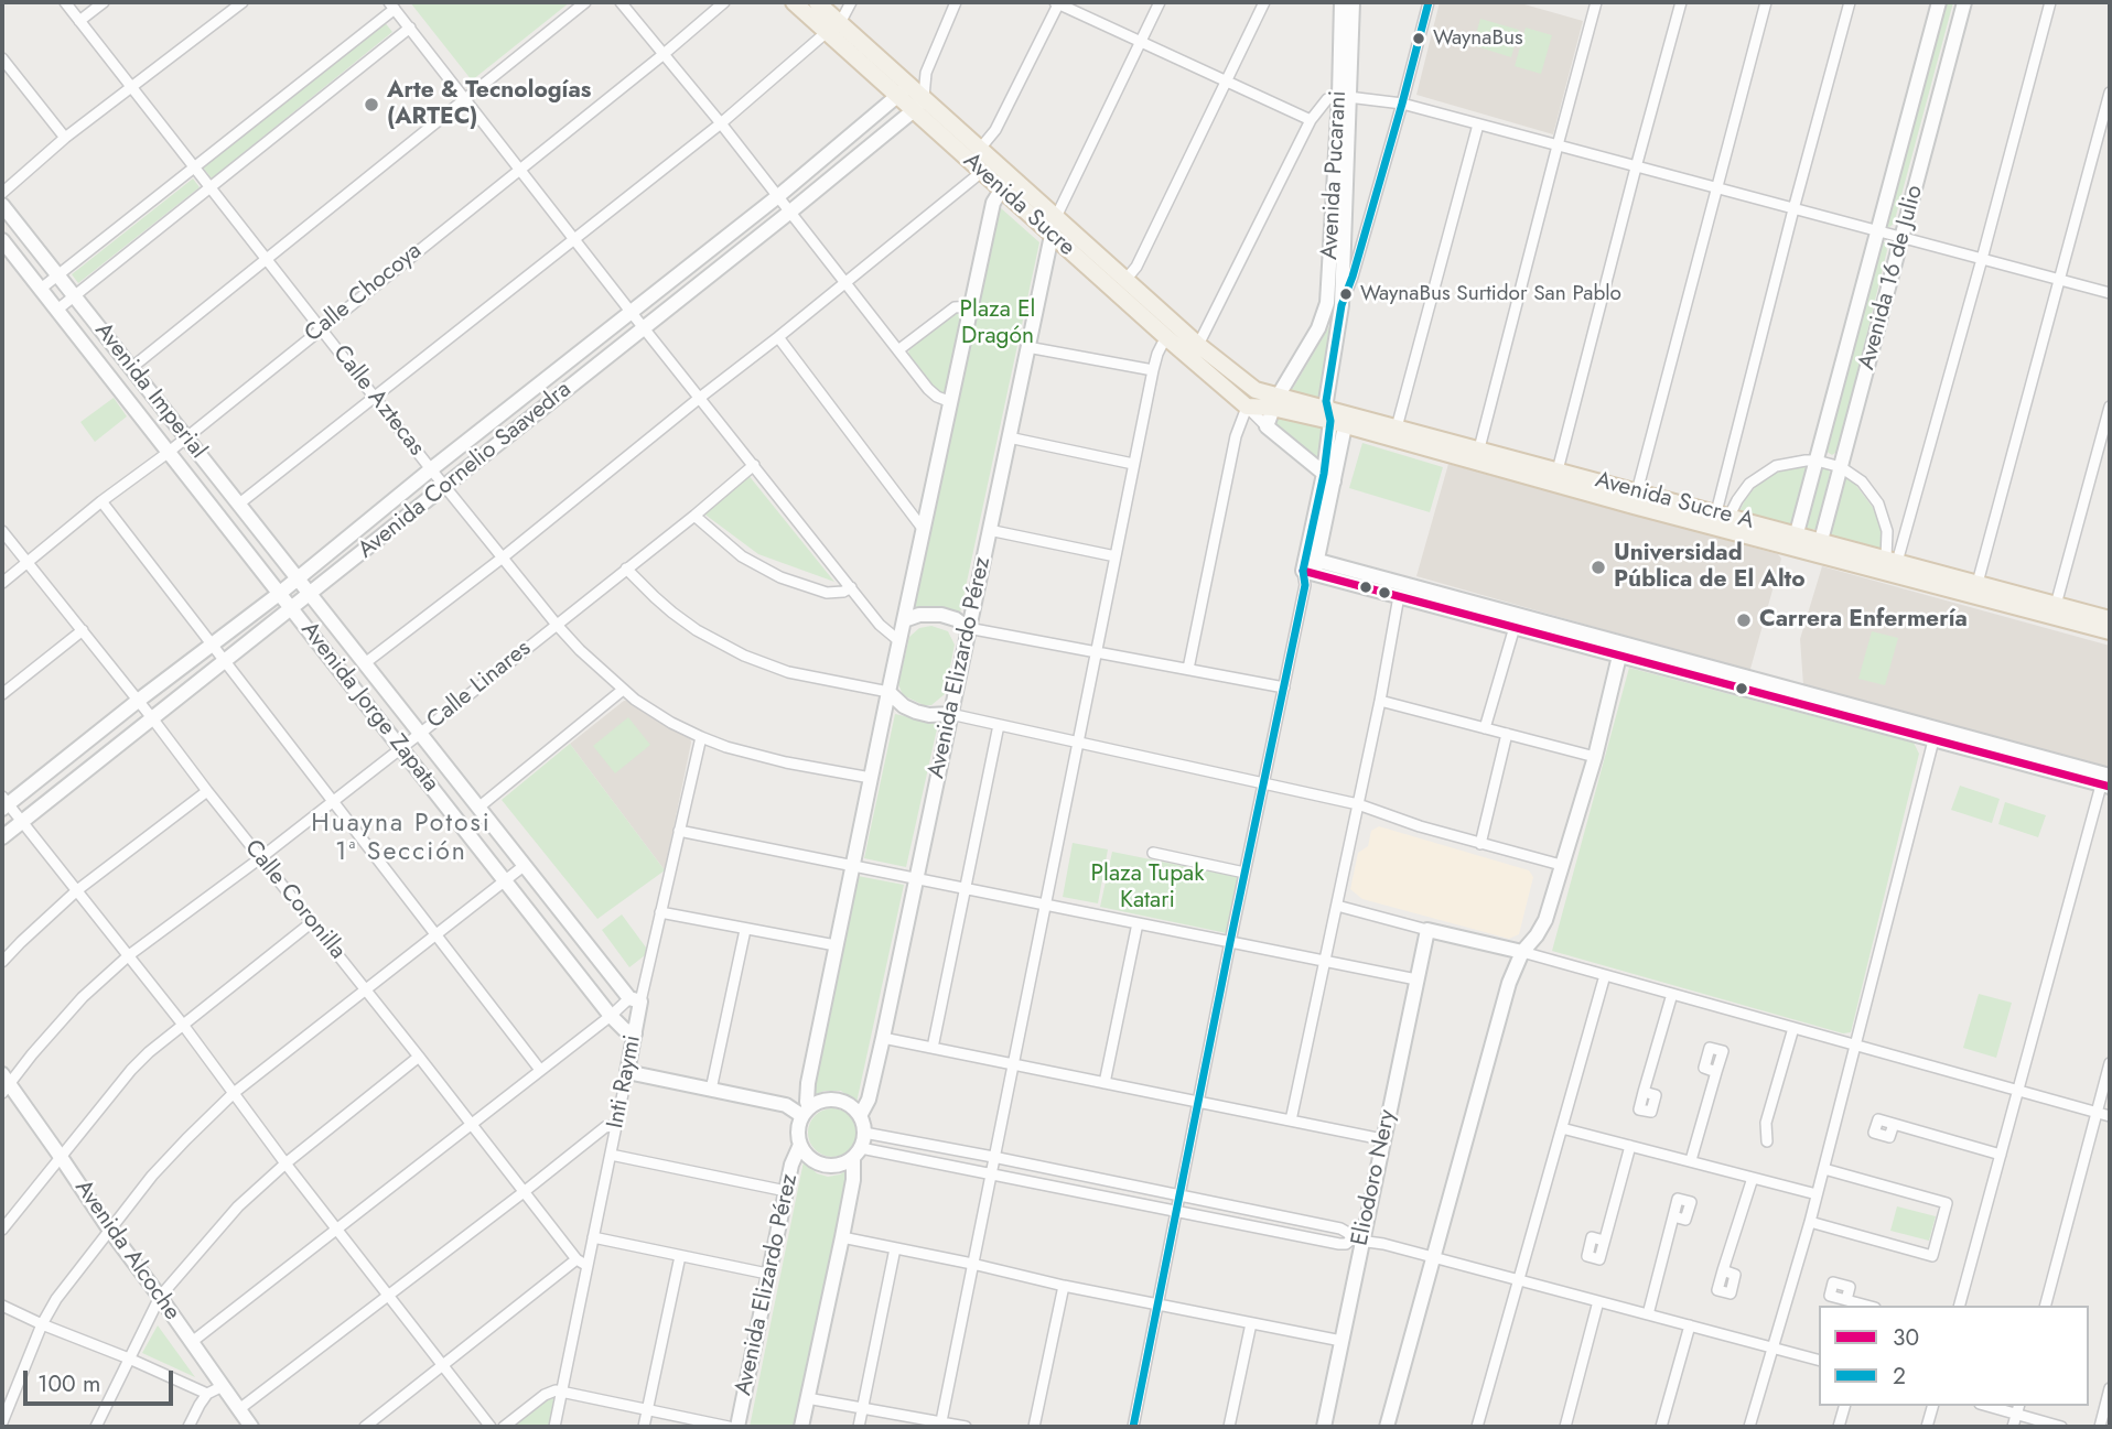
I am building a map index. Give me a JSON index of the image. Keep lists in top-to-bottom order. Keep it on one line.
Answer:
{"streets":{"main road":["Avenida Sucre","Avenida Sucre A"],"street":["Avenida Pucarani","Avenida 16 de Julio","Calle Chocoya","Avenida Imperial","Calle Aztecas","Avenida Cornelio Saavedra","Avenida Elizardo Pérez","Calle Linares","Avenida Jorge Zapata","Calle Coronilla","Inti Raymi","Eliodoro Nery","Avenida Alcoche"]},"crossings":[["Avenida Sucre","Avenida Cornelio Saavedra"],["Avenida Sucre","Avenida Elizardo Pérez"],["Avenida 16 de Julio","Avenida Sucre A"],["Calle Chocoya","Avenida Imperial"],["Calle Chocoya","Calle Aztecas"],["Calle Chocoya","Calle Coronilla"],["Avenida Imperial","Avenida Cornelio Saavedra"],["Avenida Imperial","Avenida Jorge Zapata"],["Calle Aztecas","Avenida Cornelio Saavedra"],["Calle Aztecas","Calle Linares"],["Calle Aztecas","Inti Raymi"],["Avenida Cornelio Saavedra","Avenida Jorge Zapata"],["Avenida Cornelio Saavedra","Calle Coronilla"],["Calle Linares","Avenida Jorge Zapata"],["Calle Linares","Calle Coronilla"],["Calle Linares","Avenida Alcoche"],["Avenida Jorge Zapata","Inti Raymi"],["Calle Coronilla","Inti Raymi"]],"districts":["Huayna Potosi 1ª Sección"],"parks":["Plaza El Dragón","Plaza Tupak Katari"],"places":["WaynaBus","Arte & Tecnologías (ARTEC)","WaynaBus Surtidor San Pablo","Universidad Pública de El Alto","Carrera Enfermería"],"lines":["transit line 2","transit line 30"],"legend":["30","2"],"scale_bar":"100 m"}
